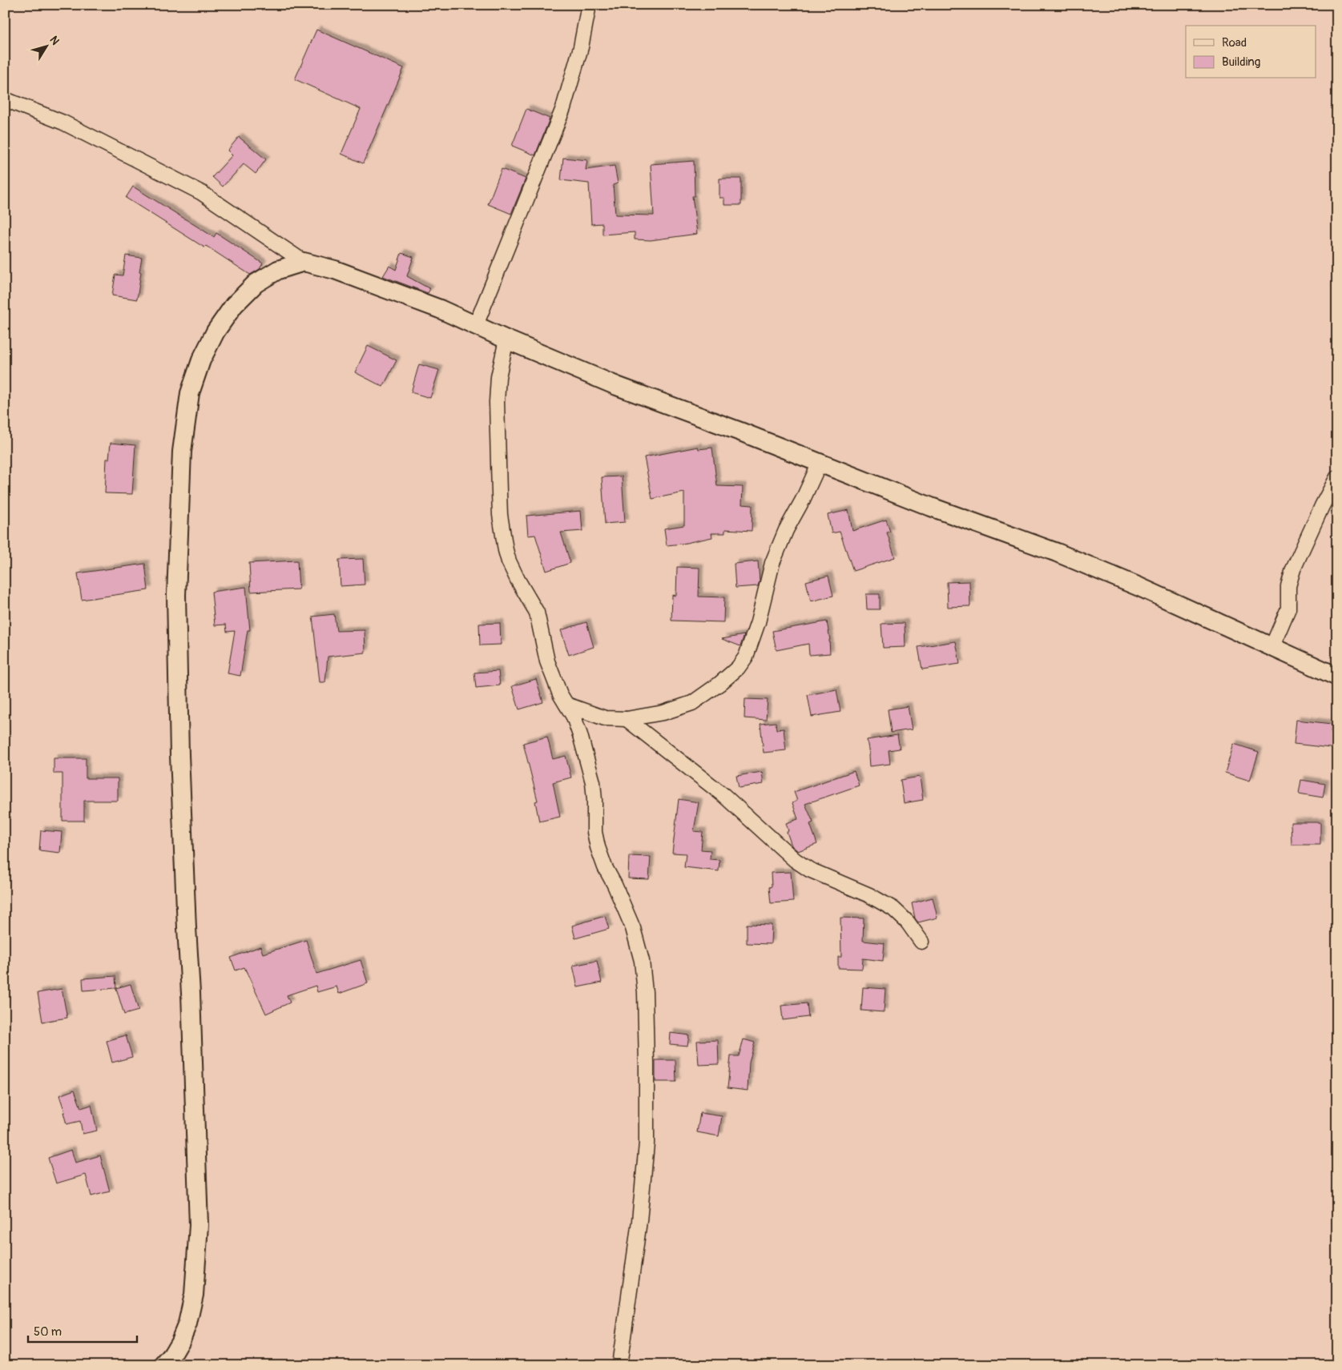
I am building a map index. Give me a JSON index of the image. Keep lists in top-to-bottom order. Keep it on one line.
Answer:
{"legend":["Road","Building"],"scale_bar":"50 m","north":"top right"}
